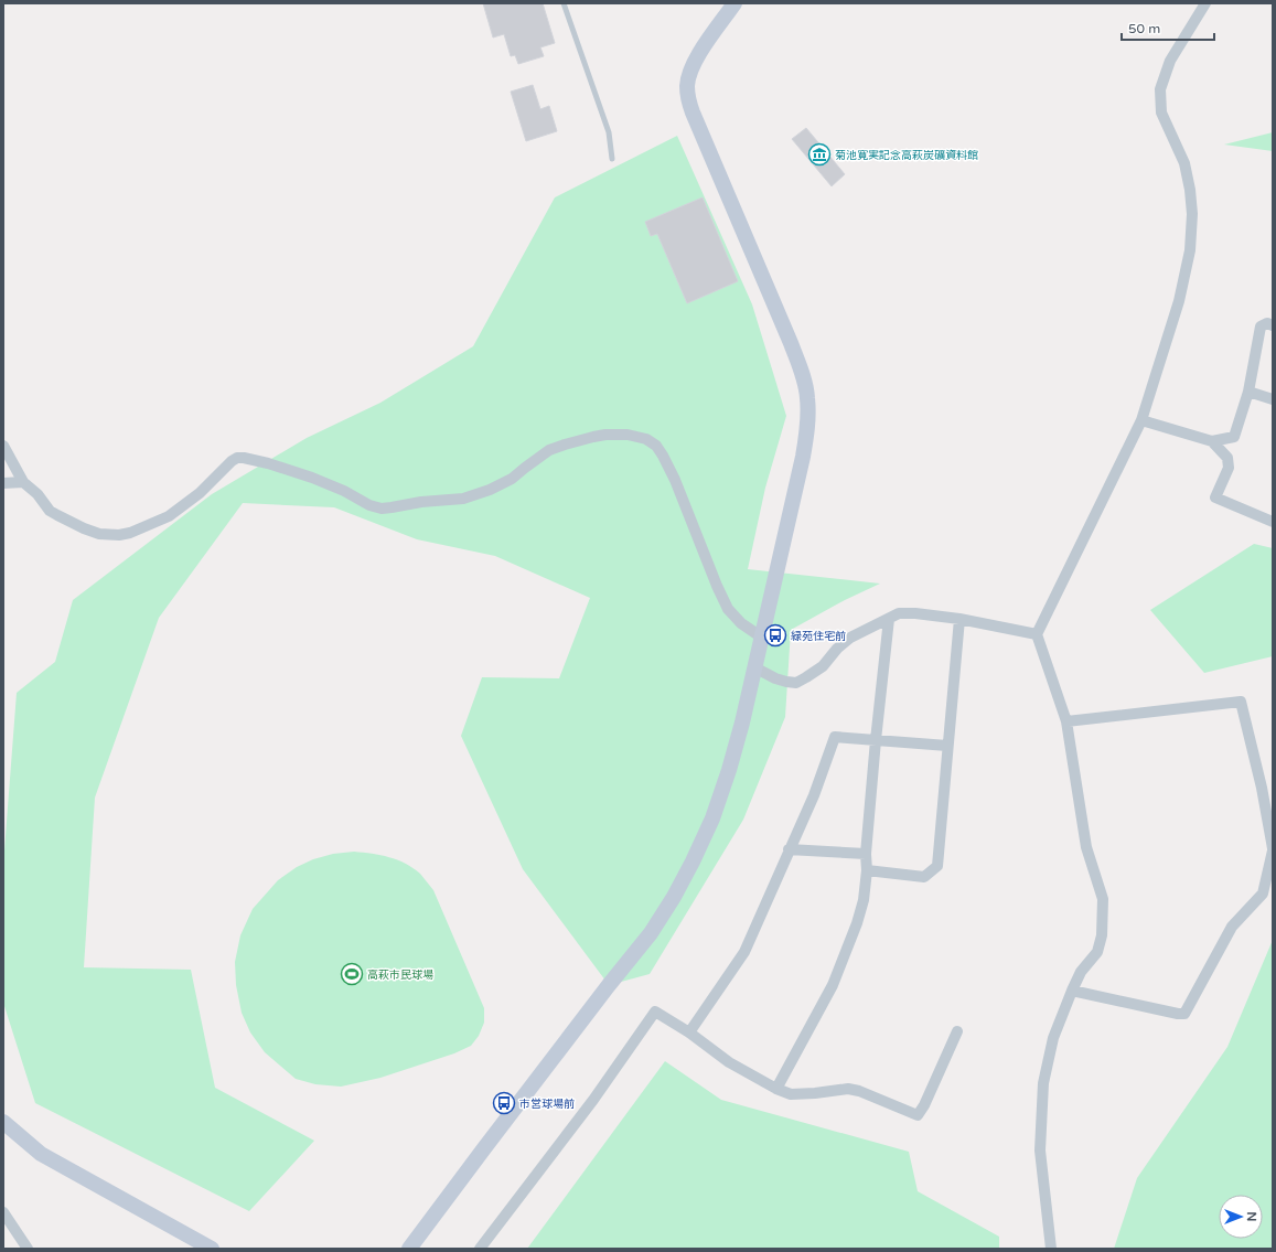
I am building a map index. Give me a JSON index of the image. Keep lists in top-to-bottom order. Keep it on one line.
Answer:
{"places":{"museum":["菊池寛実記念高萩炭礦資料館"],"bus stop":["緑苑住宅前","市営球場前"],"sports":["高萩市民球場"]},"scale_bar":"50 m","north":"right"}
